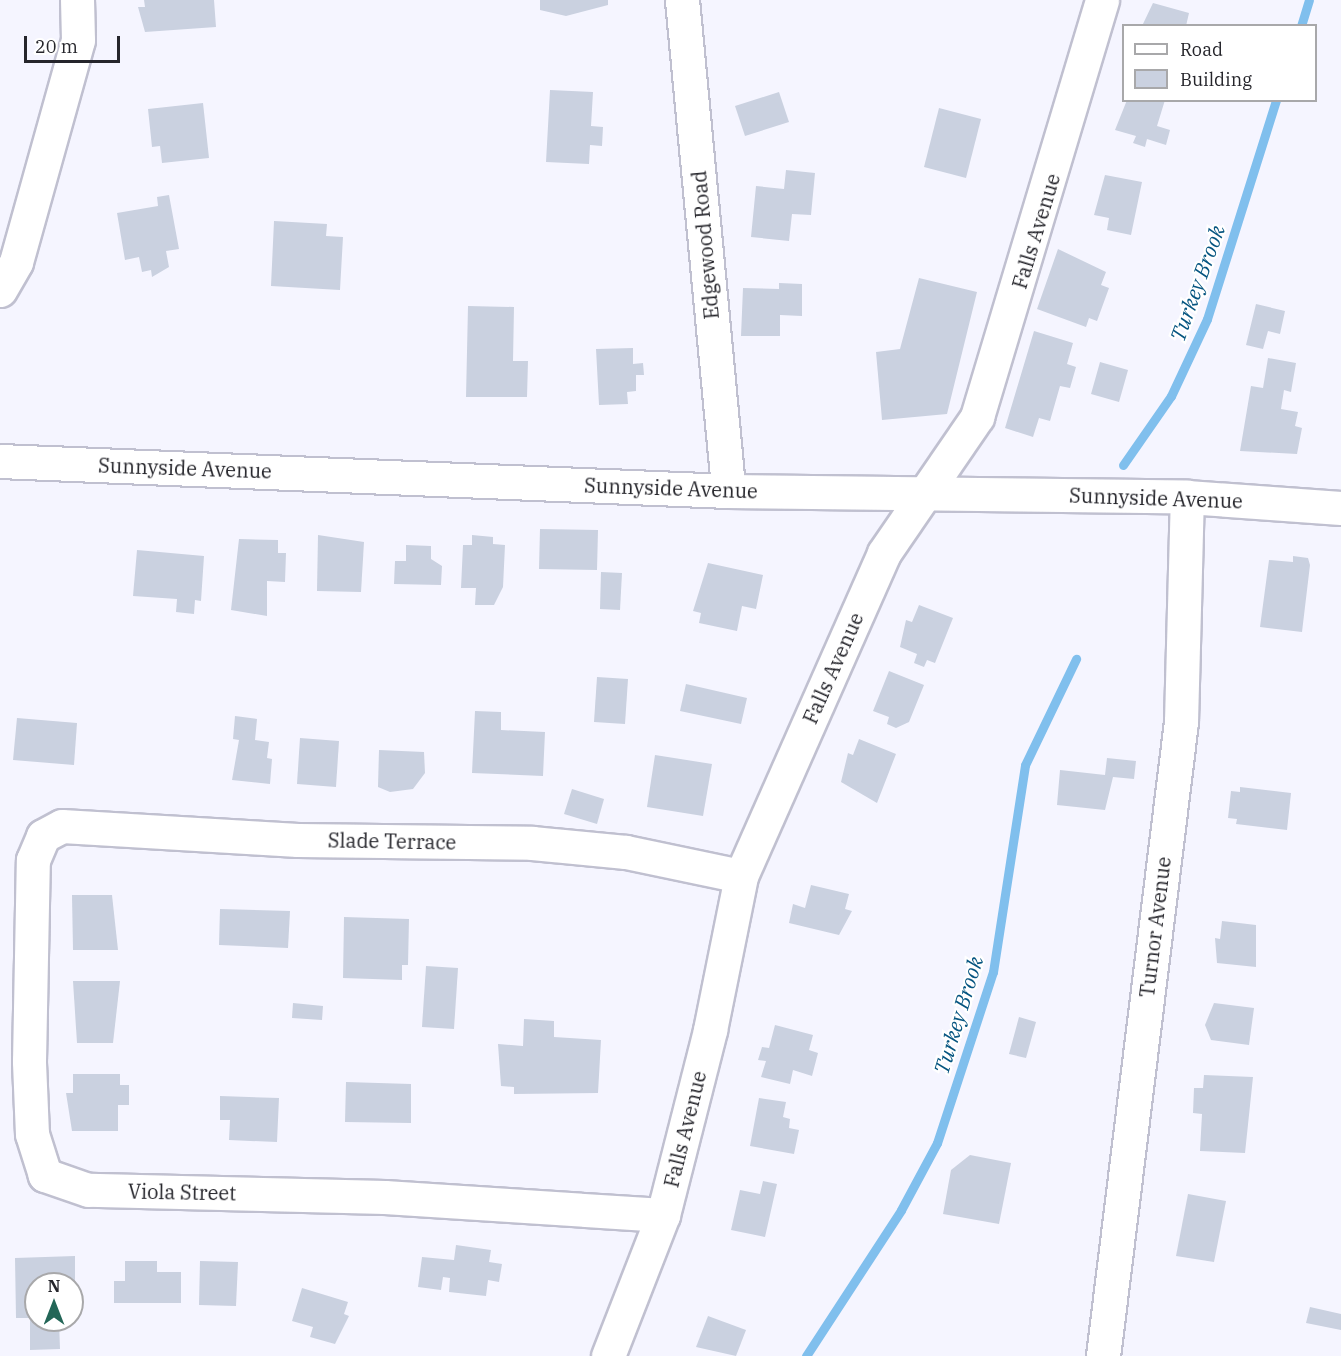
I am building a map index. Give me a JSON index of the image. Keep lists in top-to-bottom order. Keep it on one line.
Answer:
{"streets":{"street":["Falls Avenue","Edgewood Road","Sunnyside Avenue","Slade Terrace","Turnor Avenue","Viola Street"]},"crossings":[["Falls Avenue","Sunnyside Avenue"],["Falls Avenue","Slade Terrace"],["Falls Avenue","Viola Street"],["Edgewood Road","Sunnyside Avenue"],["Sunnyside Avenue","Turnor Avenue"],["Slade Terrace","Viola Street"]],"water":["Turkey Brook"],"legend":["Road","Building"],"scale_bar":"20 m","north":"top"}
